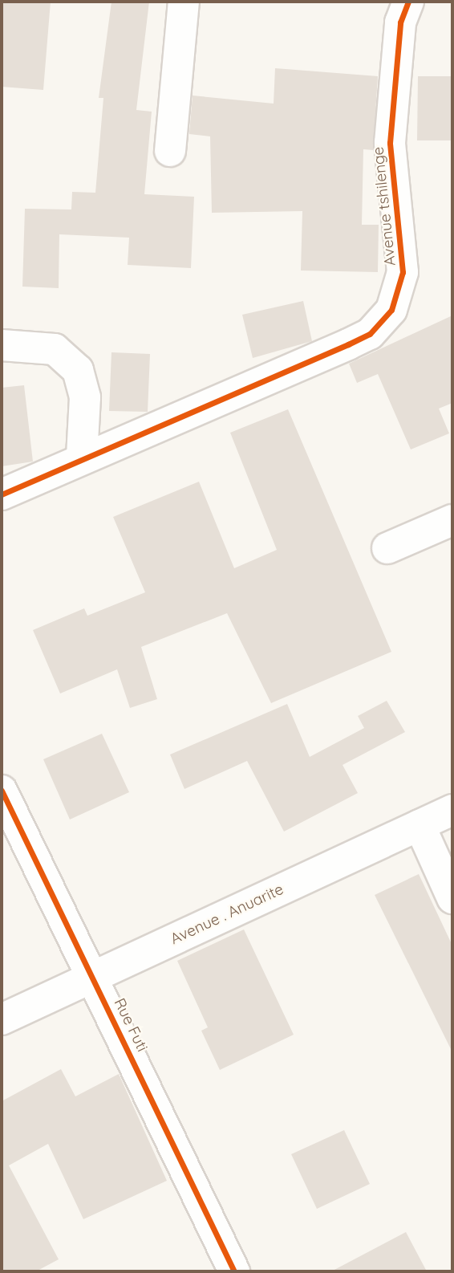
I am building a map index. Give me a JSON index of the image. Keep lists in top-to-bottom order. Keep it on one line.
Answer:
{"streets":{"street":["Avenue tshilenge","Avenue . Anuarite","Rue Futi"]},"crossings":[["Avenue . Anuarite","Rue Futi"]]}
